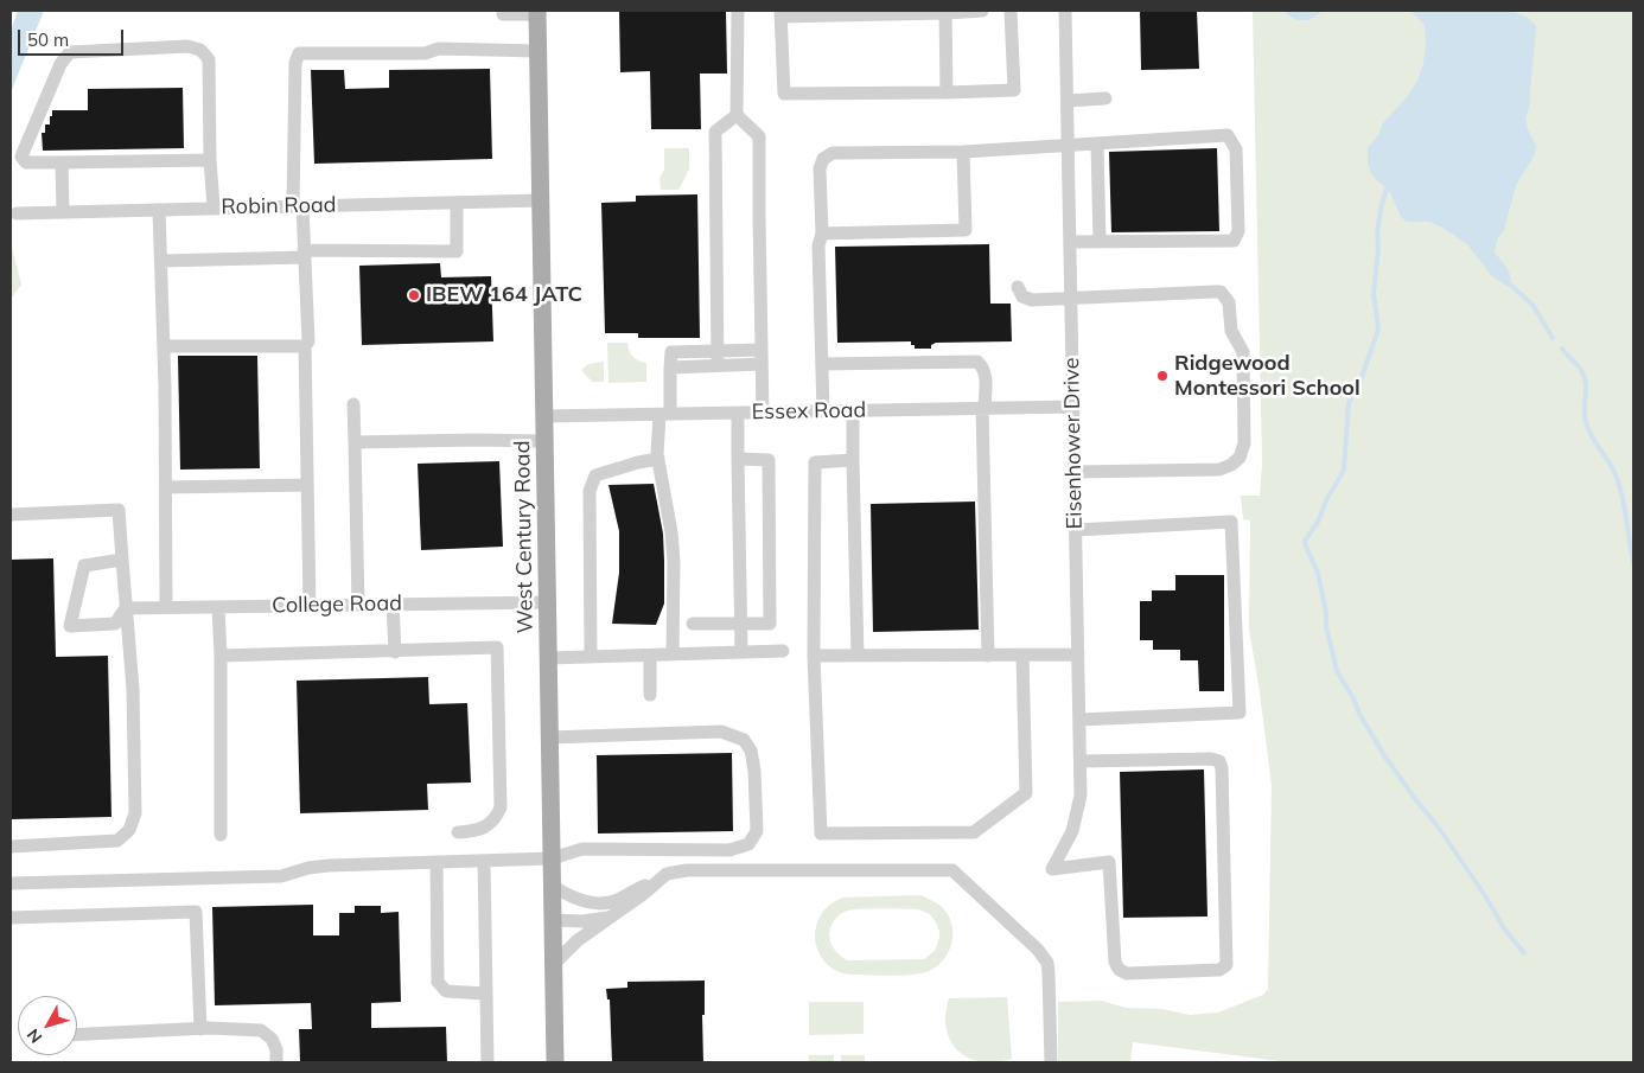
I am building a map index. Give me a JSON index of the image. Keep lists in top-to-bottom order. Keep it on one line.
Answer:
{"streets":{"main road":["West Century Road"],"street":["Robin Road","Essex Road","Eisenhower Drive","College Road"]},"crossings":[["Robin Road","West Century Road"],["Essex Road","Eisenhower Drive"],["Essex Road","West Century Road"],["West Century Road","College Road"]],"places":["IBEW 164 JATC","Ridgewood Montessori School"],"scale_bar":"50 m","north":"bottom left"}
